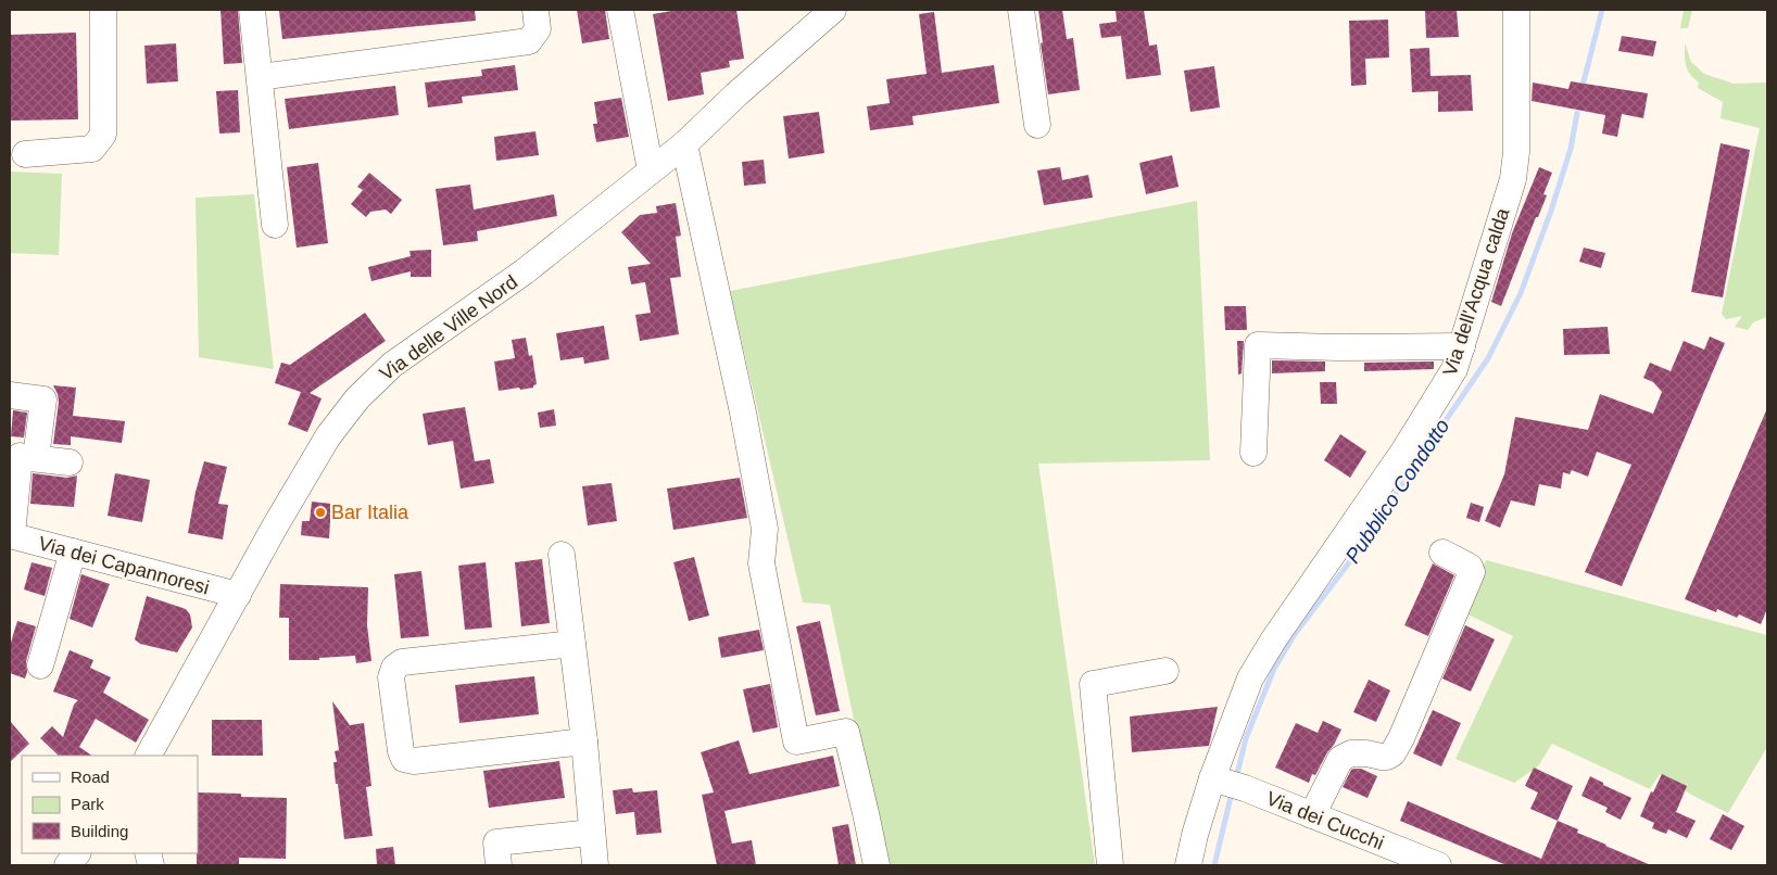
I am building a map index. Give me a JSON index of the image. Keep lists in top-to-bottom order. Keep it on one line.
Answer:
{"streets":{"street":["Via dell'Acqua calda","Via delle Ville Nord","Via dei Capannoresi","Via dei Cucchi"]},"crossings":[["Via dell'Acqua calda","Via dei Cucchi"],["Via delle Ville Nord","Via dei Capannoresi"]],"water":["Pubblico Condotto"],"places":["Bar Italia"],"legend":["Road","Park","Building"]}
